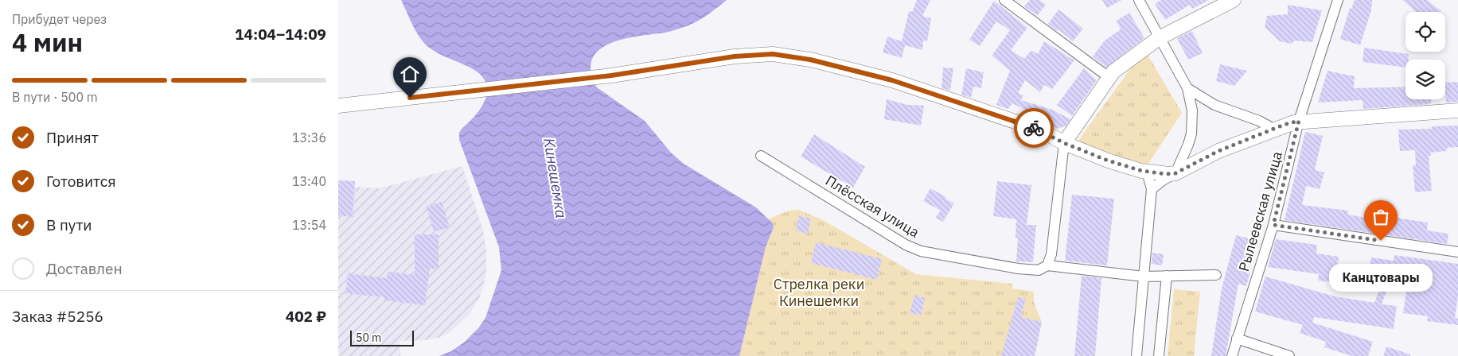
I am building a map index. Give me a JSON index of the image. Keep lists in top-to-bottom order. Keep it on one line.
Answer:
{"streets":{"street":["Плёсская улица","Рылеевская улица"]},"water":["Кинешемка"],"parks":["Стрелка реки Кинешемки"],"places":["Канцтовары"],"scale_bar":"50 m","page":{"heading":["4 мин","Прибудет через","14:04–14:09"],"panel":["Заказ #5256","402 ₽"],"bar":"В пути · 500 m","list":[["Принят","13:36"],["Готовится","13:40"],["В пути","13:54"],"Доставлен"],"bubble":"Канцтовары","scale":"50 m"}}
